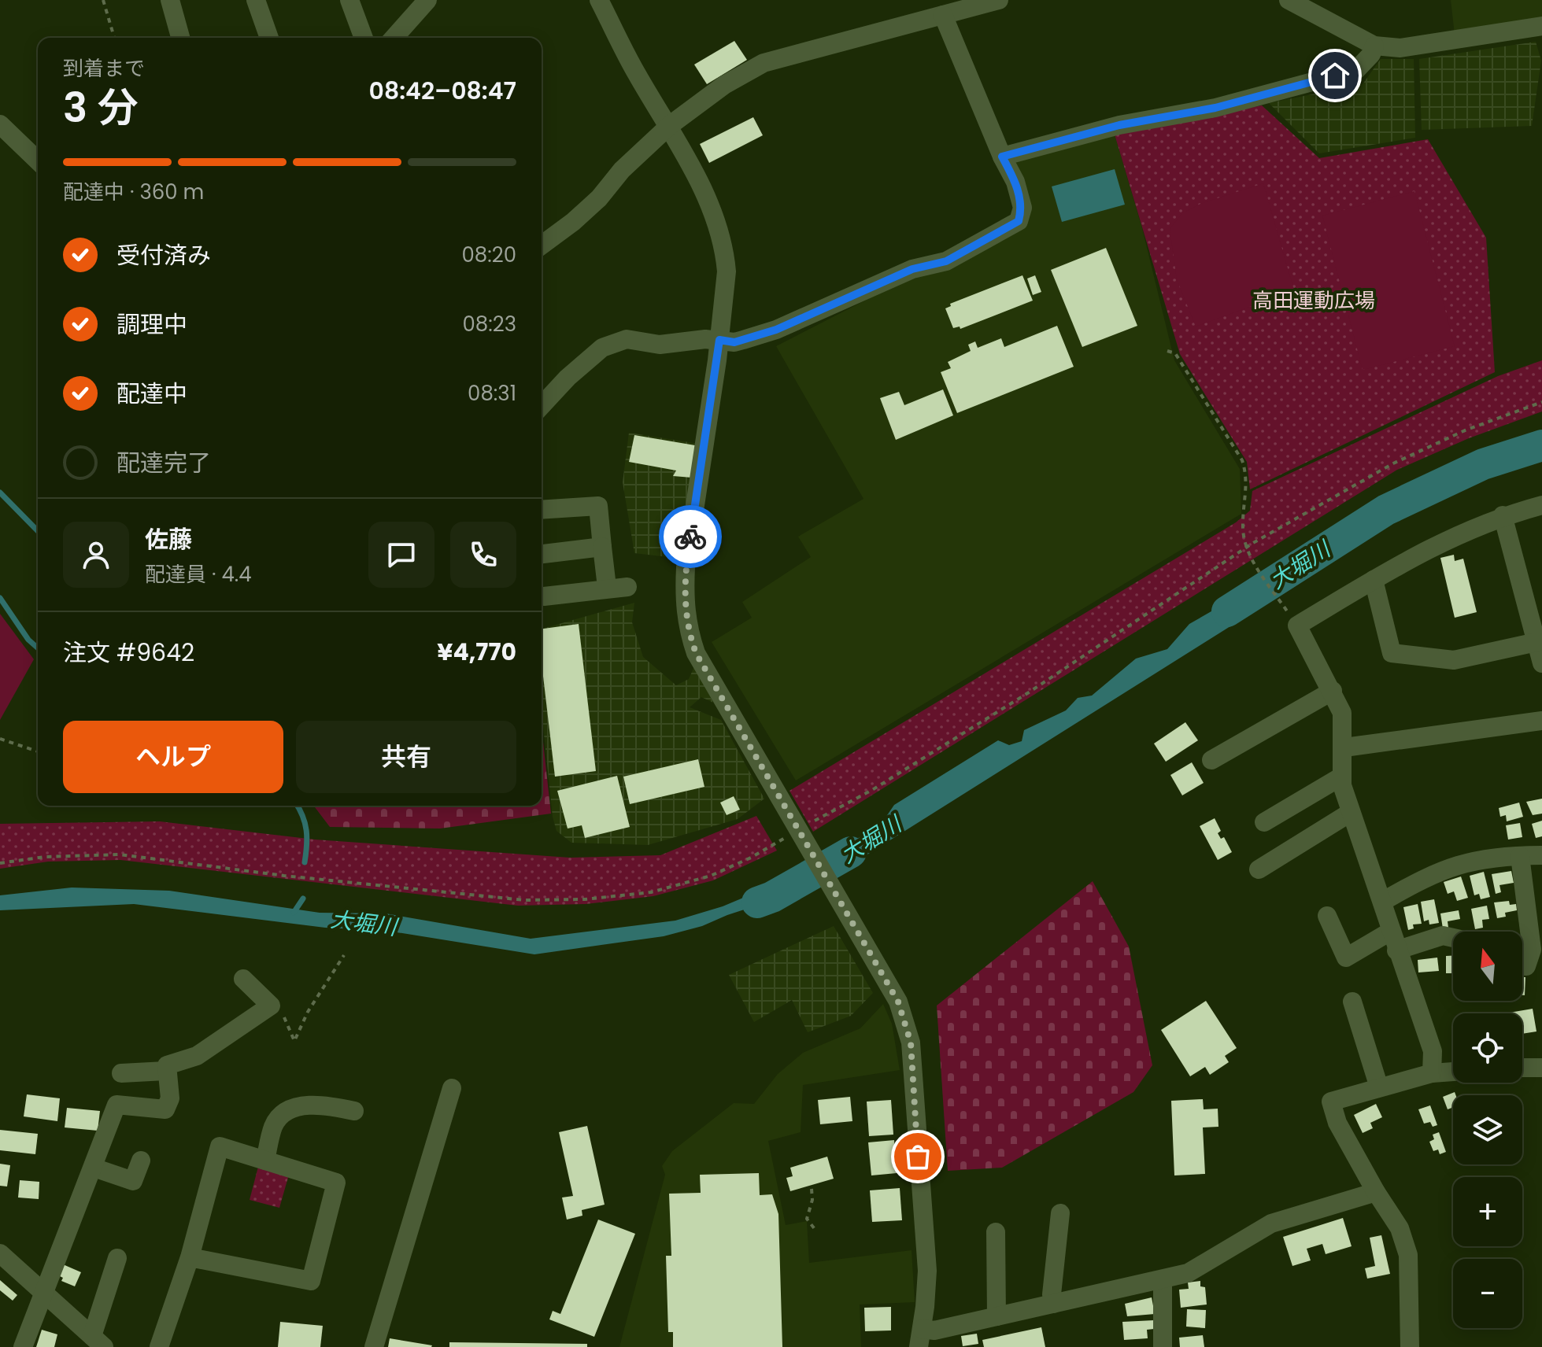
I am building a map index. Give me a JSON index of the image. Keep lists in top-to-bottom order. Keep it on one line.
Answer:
{"water":["大堀川"],"parks":["高田運動広場"],"north":"top","page":{"heading":["3 分","到着まで","08:42–08:47"],"panel":["佐藤","配達員 · 4.4","注文 #9642","¥4,770"],"bar":"配達中 · 360 m","list":[["受付済み","08:20"],["調理中","08:23"],["配達中","08:31"],"配達完了"],"buttons":["ヘルプ","共有"],"map_buttons":["+","−"]}}
